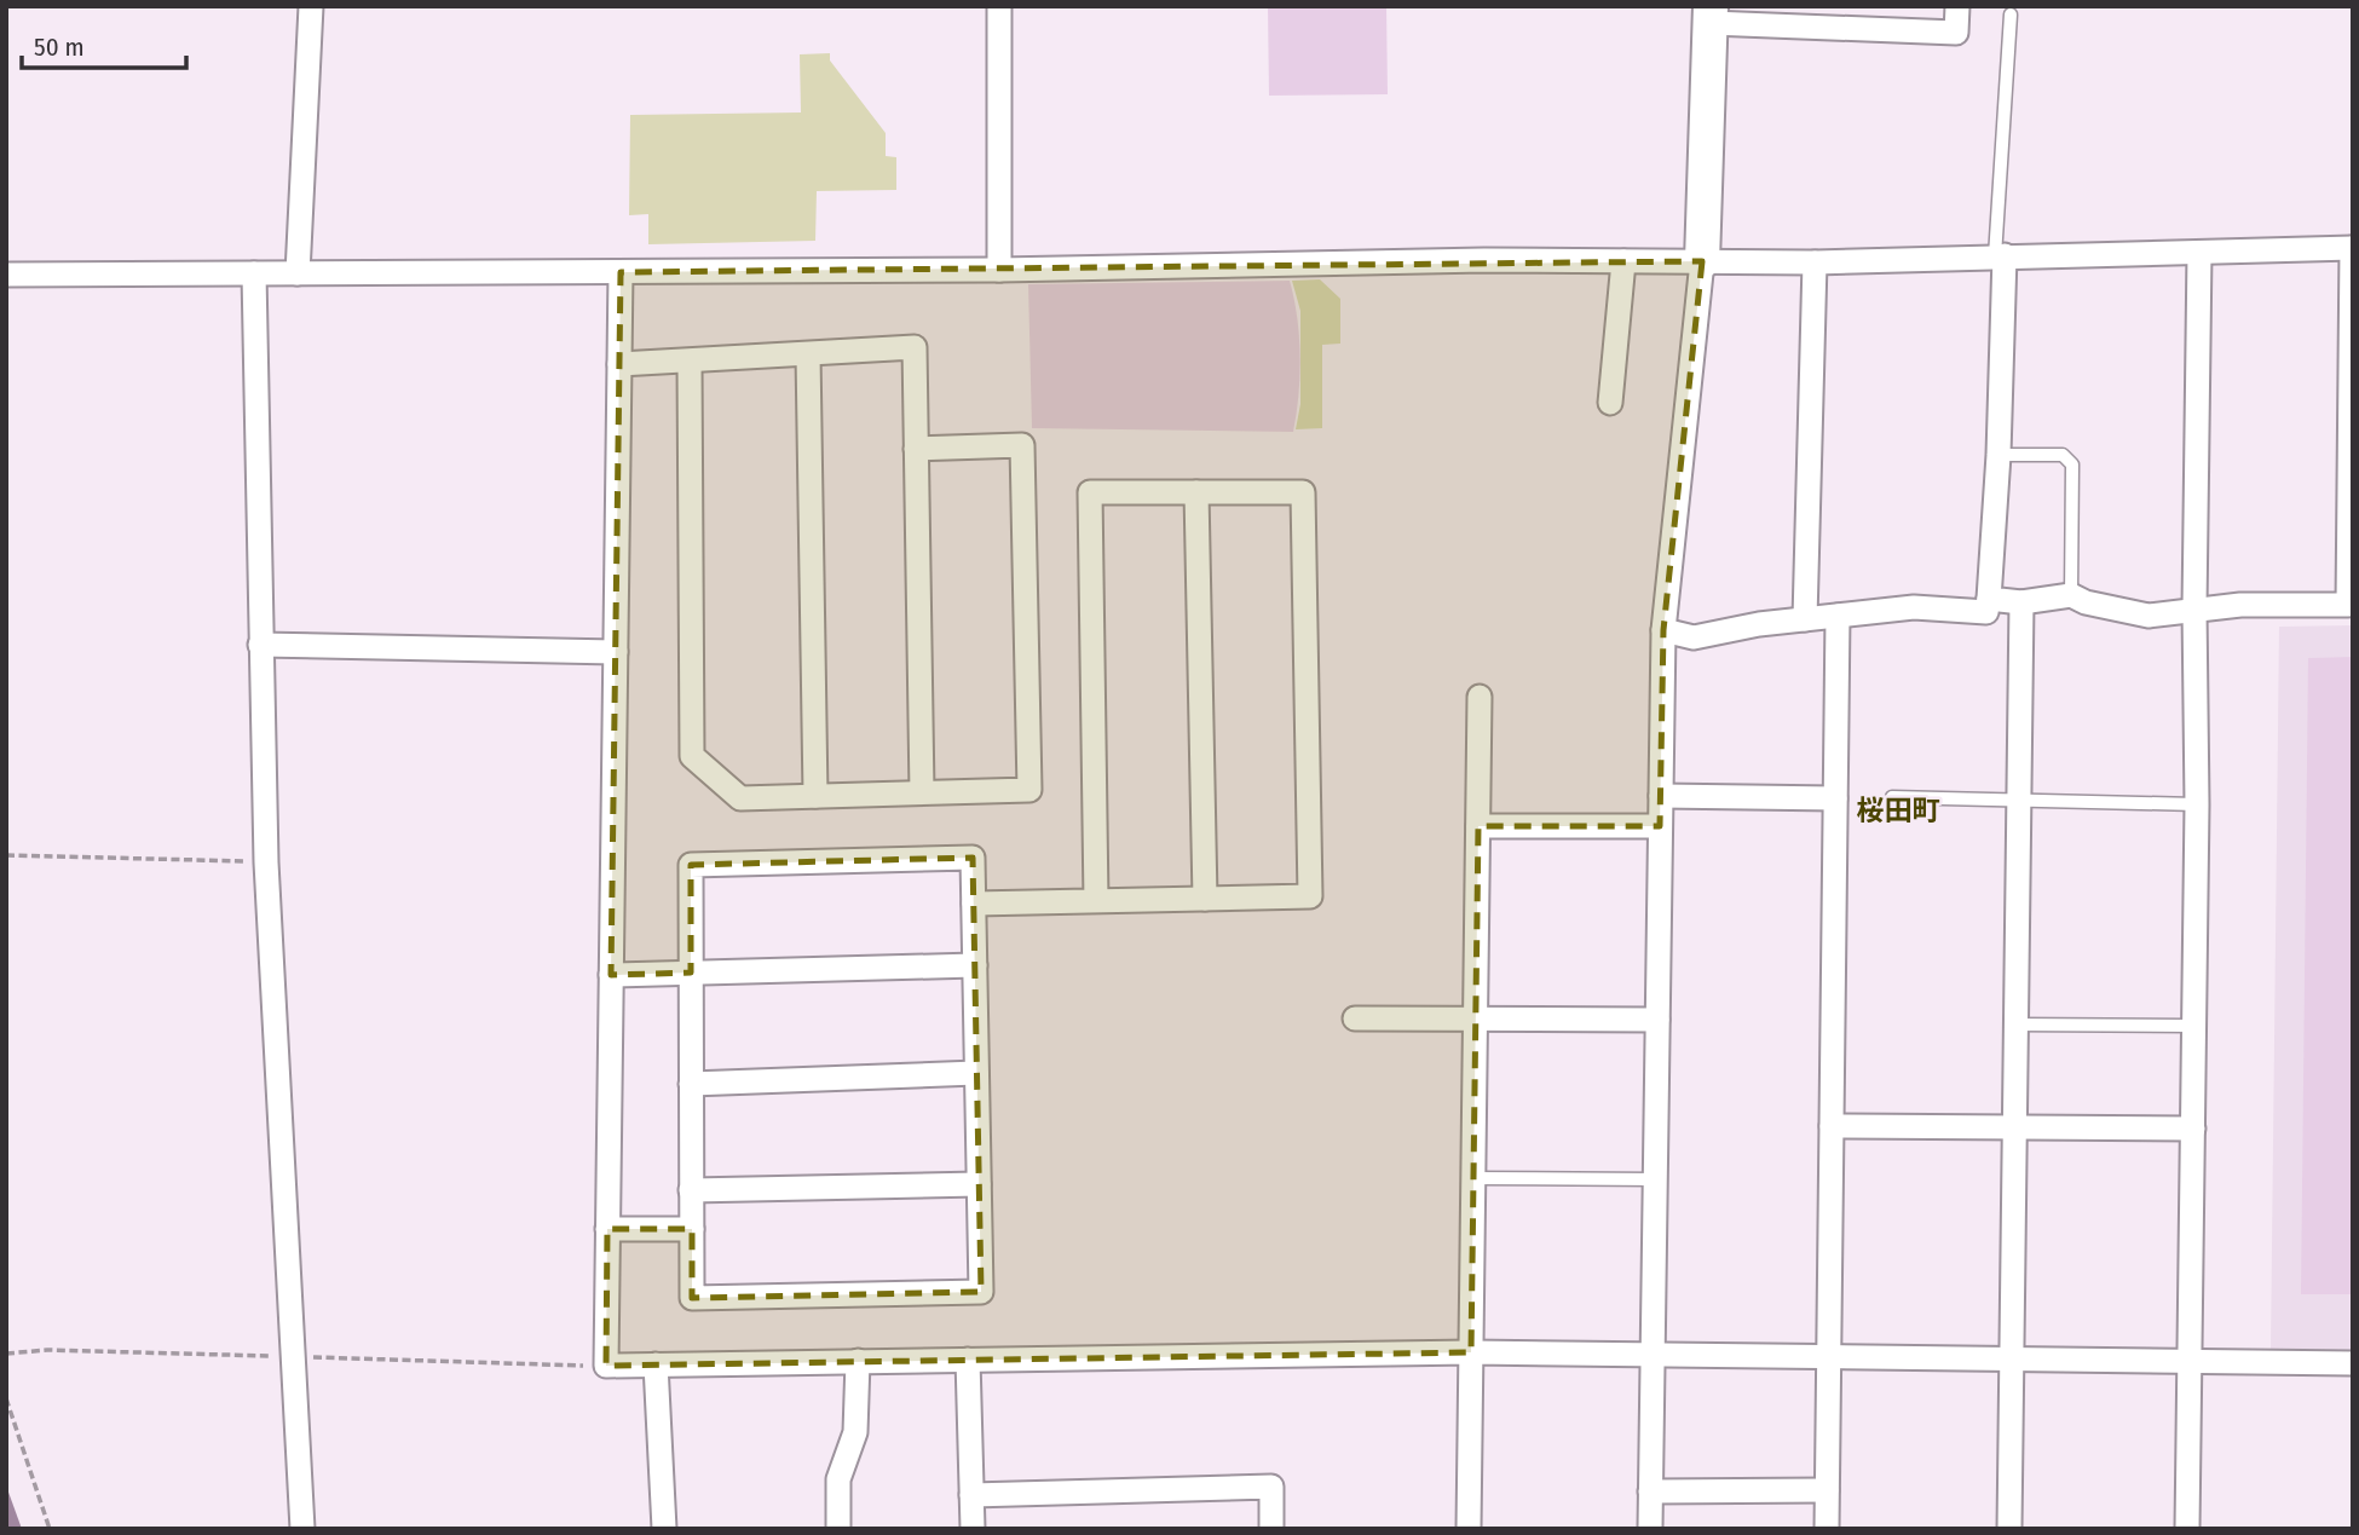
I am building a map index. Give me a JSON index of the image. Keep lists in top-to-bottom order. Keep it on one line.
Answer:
{"districts":["桜田町"],"scale_bar":"50 m"}
